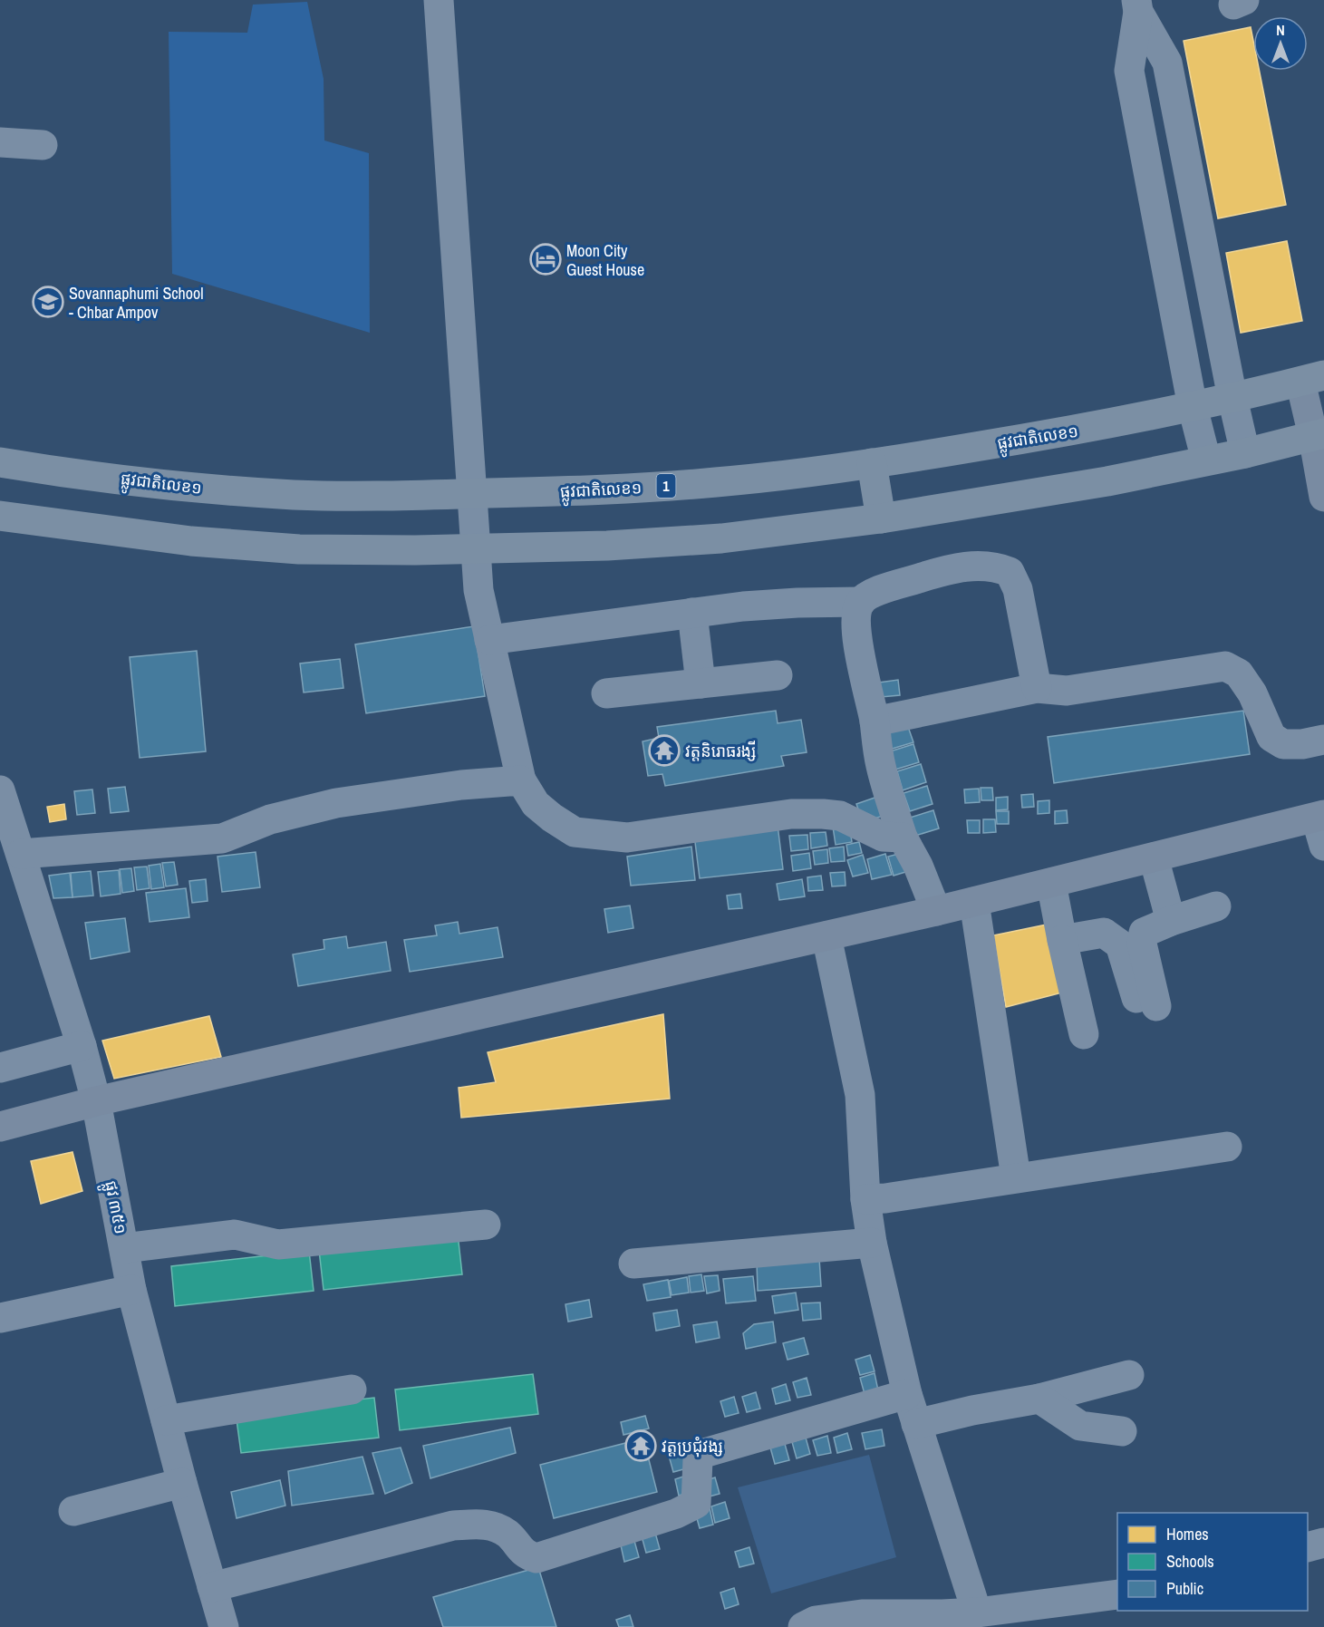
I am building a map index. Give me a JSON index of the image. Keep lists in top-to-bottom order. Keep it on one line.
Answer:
{"streets":{"highway":["ផ្លូវជាតិលេខ១","1"],"street":["ផ្លូវ ៣៥១"]},"places":{"hotel":["Moon City Guest House"],"school or university":["Sovannaphumi School - Chbar Ampov"],"temple":["វត្តនិរោធរង្សី","វត្តប្រជុំវង្ស"]},"legend":["Homes","Schools","Public"],"north":"top"}
